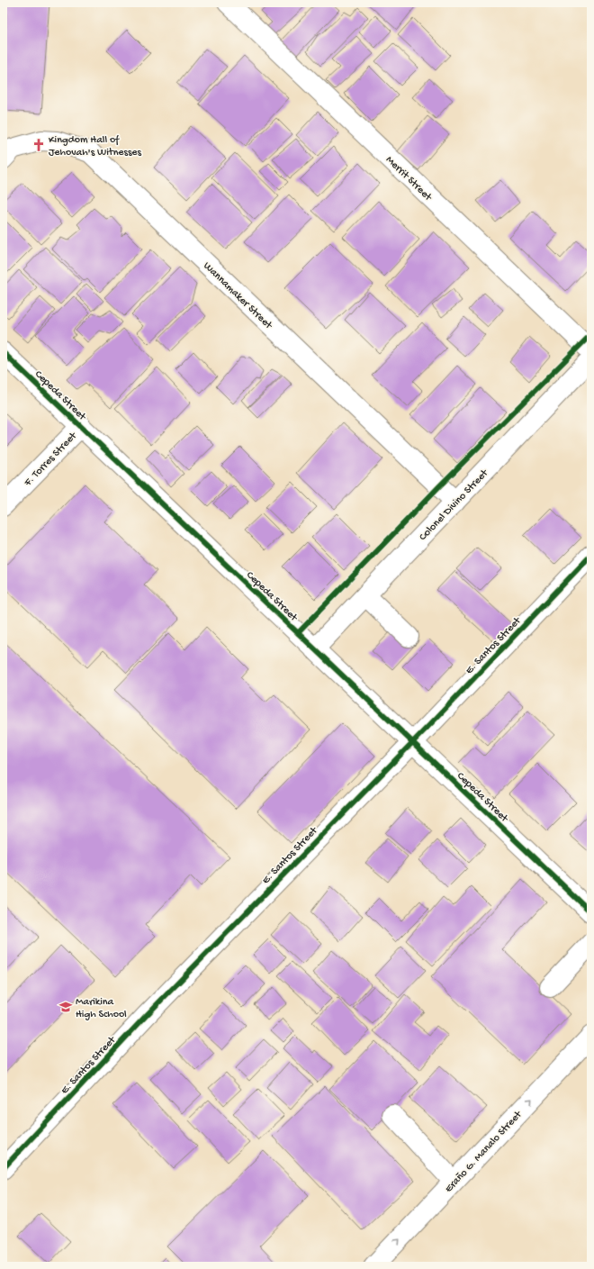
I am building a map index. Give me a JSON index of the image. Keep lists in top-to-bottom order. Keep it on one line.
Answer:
{"streets":{"street":["Merrit Street","Wannamaker Street","Cepeda Street","F. Torres Street","Colonel Divino Street","E. Santos Street","Eraño G. Manalo Street"]},"crossings":[["Wannamaker Street","Colonel Divino Street"],["Cepeda Street","F. Torres Street"],["Cepeda Street","Colonel Divino Street"],["Cepeda Street","E. Santos Street"]],"one_way":["Eraño G. Manalo Street"],"places":{"church":["Kingdom Hall of Jehovah's Witnesses"],"school or university":["Marikina High School"]}}
